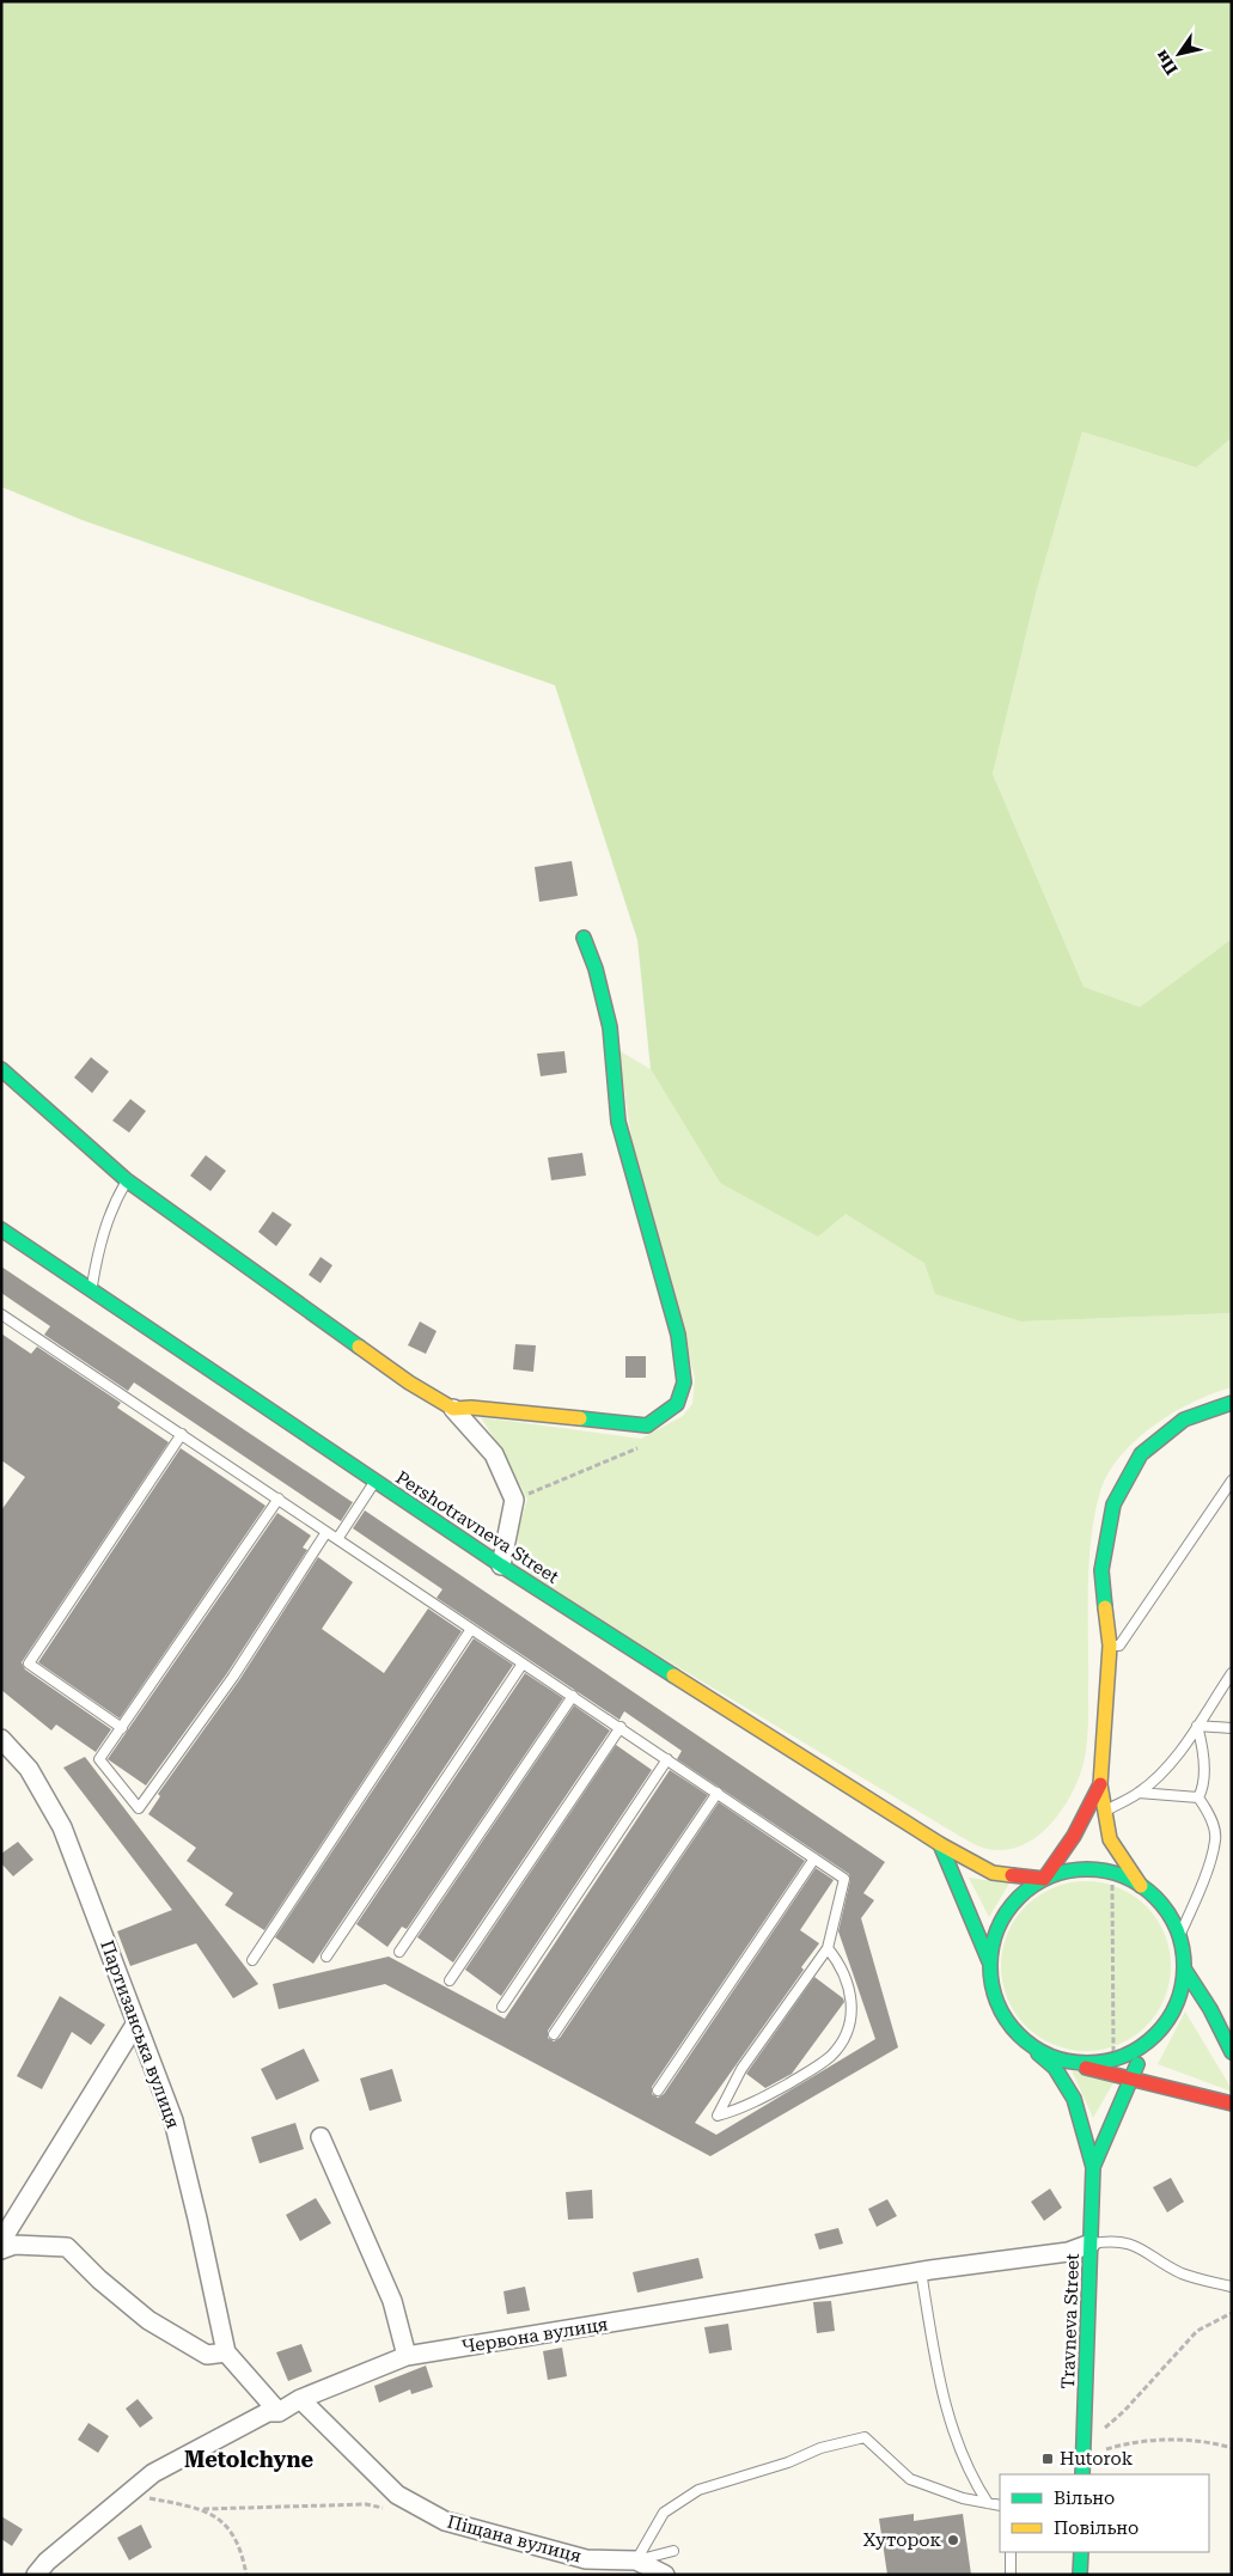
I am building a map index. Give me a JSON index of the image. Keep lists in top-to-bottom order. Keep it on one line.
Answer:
{"streets":{"street":["Pershotravneva Street","Партизанська вулиця","Travneva Street","Червона вулиця","Піщана вулиця"]},"crossings":[["Travneva Street","Червона вулиця"],["Червона вулиця","Піщана вулиця"]],"districts":["Metolchyne"],"places":{"transit":["Hutorok"],"other":["Хуторок"]},"legend":["Вільно","Повільно"],"north":"bottom left"}
